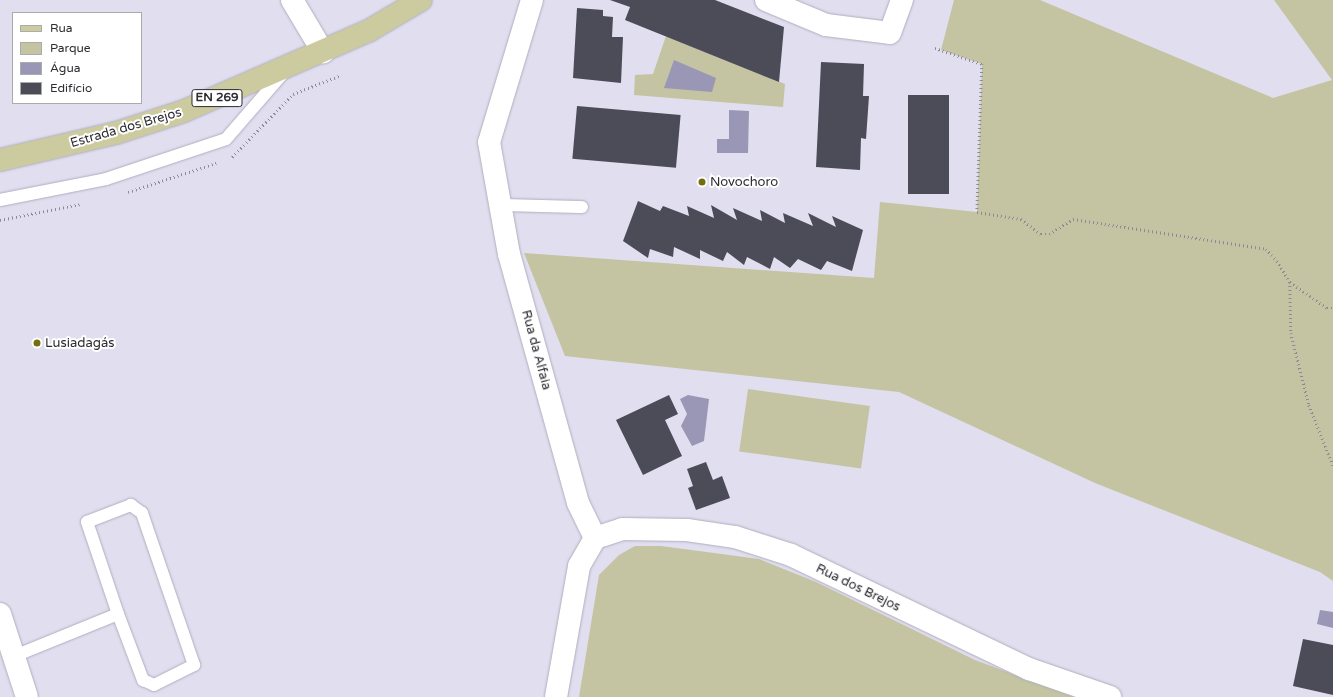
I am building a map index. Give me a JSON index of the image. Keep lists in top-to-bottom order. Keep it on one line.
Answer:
{"streets":{"main road":["EN 269","Estrada dos Brejos"],"street":["Rua da Alfaia","Rua dos Brejos"]},"crossings":[["Rua da Alfaia","Rua dos Brejos"]],"places":["Novochoro","Lusiadagás"],"legend":["Rua","Parque","Água","Edifício"]}
